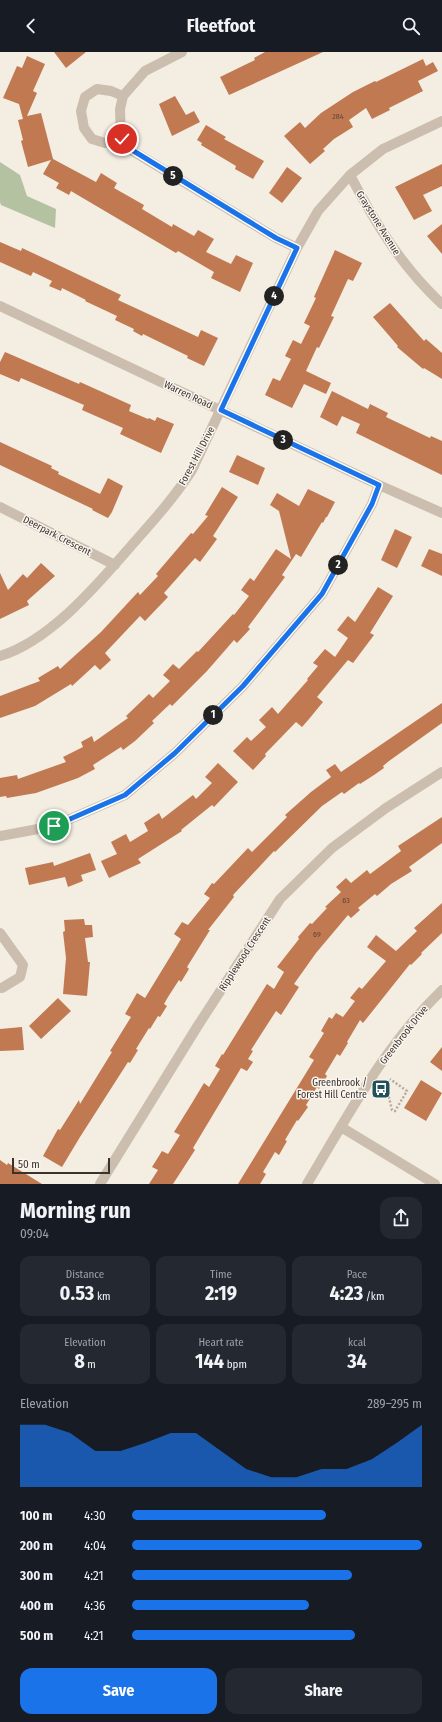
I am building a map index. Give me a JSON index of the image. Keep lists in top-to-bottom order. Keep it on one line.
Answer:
{"streets":{"street":["Graystone Avenue","Warren Road","Forest Hill Drive","Deerpark Crescent","Ripplewood Crescent","Greenbrook Drive"]},"crossings":[["Graystone Avenue","Forest Hill Drive"],["Warren Road","Forest Hill Drive"],["Forest Hill Drive","Deerpark Crescent"]],"places":{"bus stop":["Greenbrook / Forest Hill Centre"]},"house_numbers":["284","63","69"],"scale_bar":"50 m","page":{"header":"Fleetfoot","pins":["5","4","3","2","1"],"scale":"50 m","heading":["Morning run","09:04"],"stats":[["Distance","0.53 km"],["Time","2:19"],["Pace","4:23 /km"],["Elevation","8 m"],["Heart rate","144 bpm"],["kcal","34"]],"chart":["Elevation","289–295 m"],"list":[{"name":"100 m","note":"4:30"},{"name":"200 m","note":"4:04"},{"name":"300 m","note":"4:21"},{"name":"400 m","note":"4:36"},{"name":"500 m","note":"4:21"}],"buttons":["Save","Share"]}}
